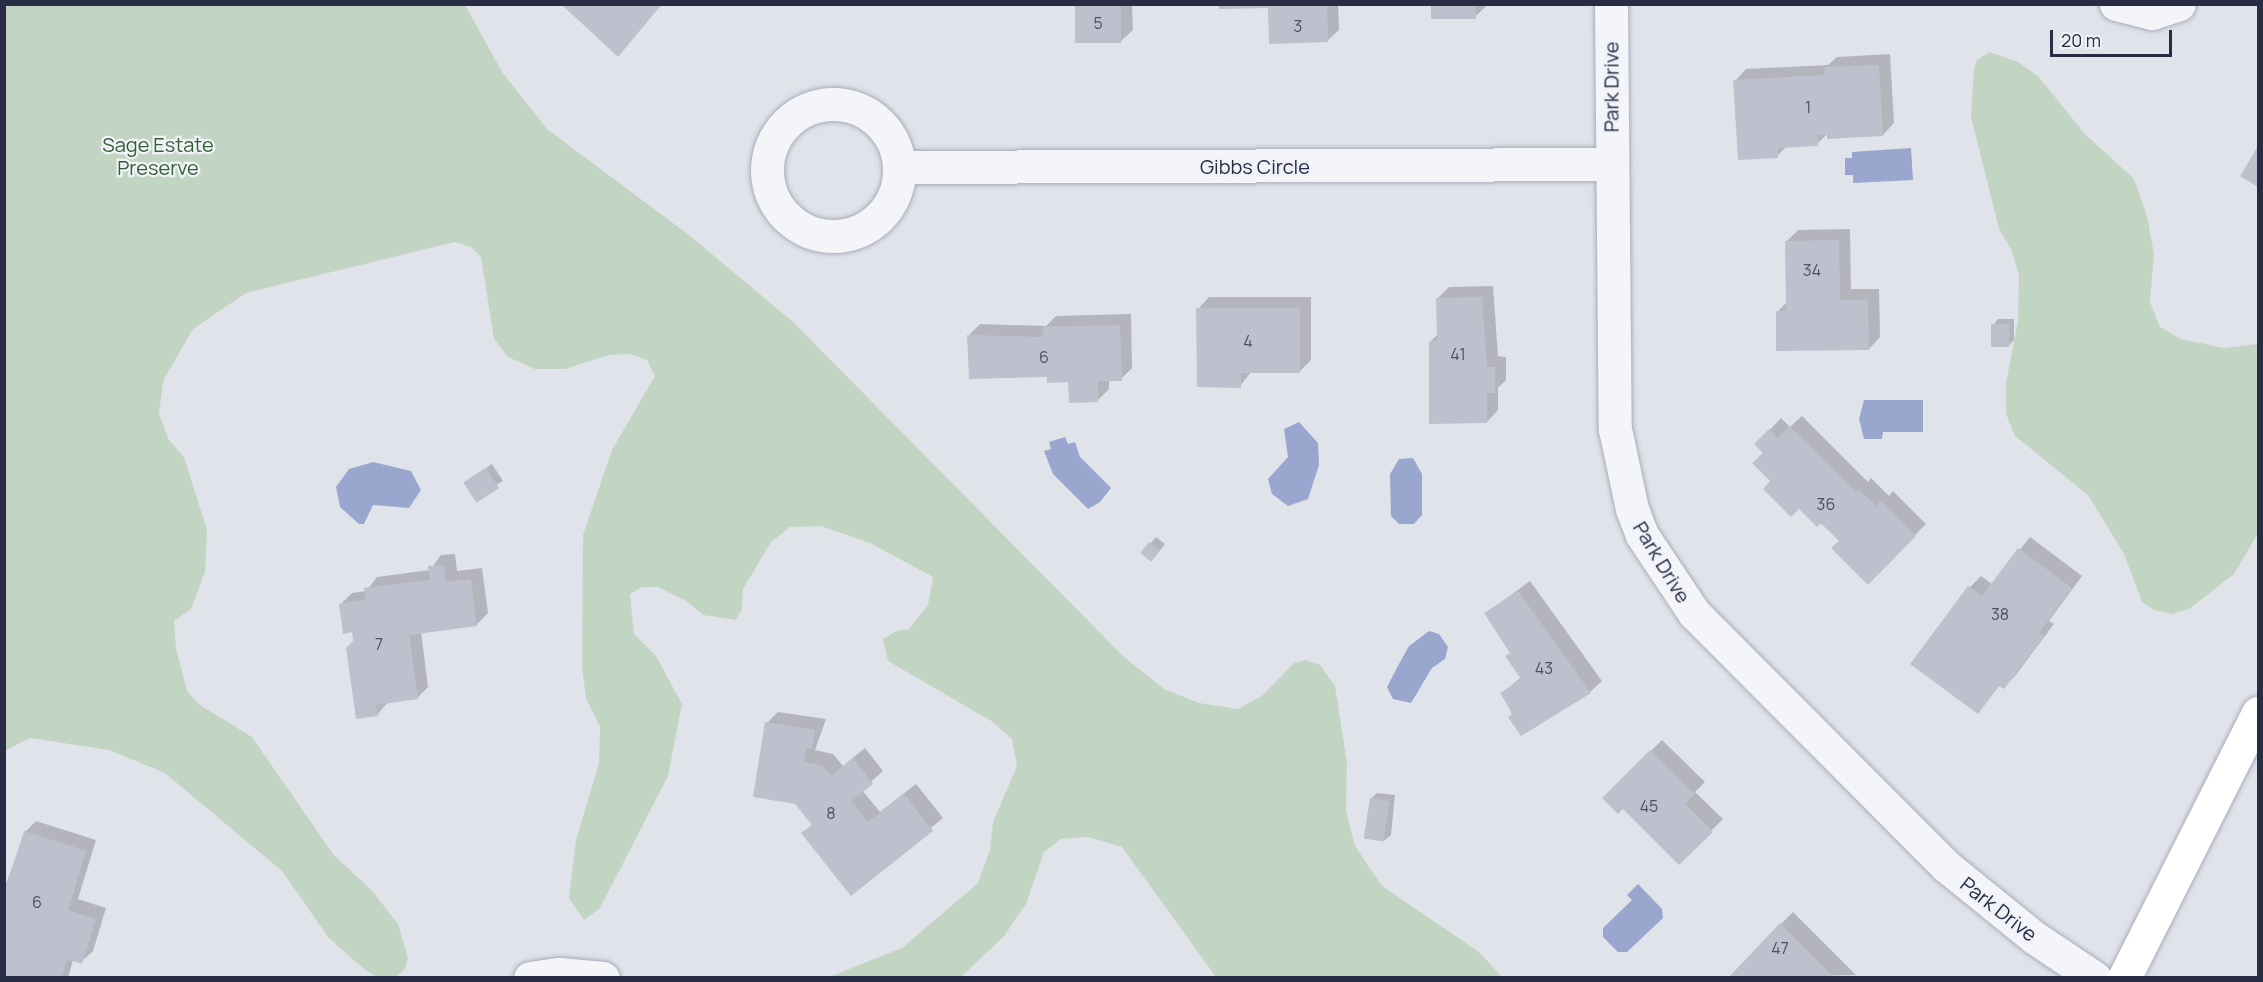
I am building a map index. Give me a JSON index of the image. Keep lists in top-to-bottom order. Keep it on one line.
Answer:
{"streets":{"street":["Park Drive","Gibbs Circle"]},"crossings":[["Park Drive","Gibbs Circle"]],"parks":["Sage Estate Preserve"],"house_numbers":["5","3","1","34","4","41","6","36","38","7","43","45","8","6","47"],"scale_bar":"20 m"}
